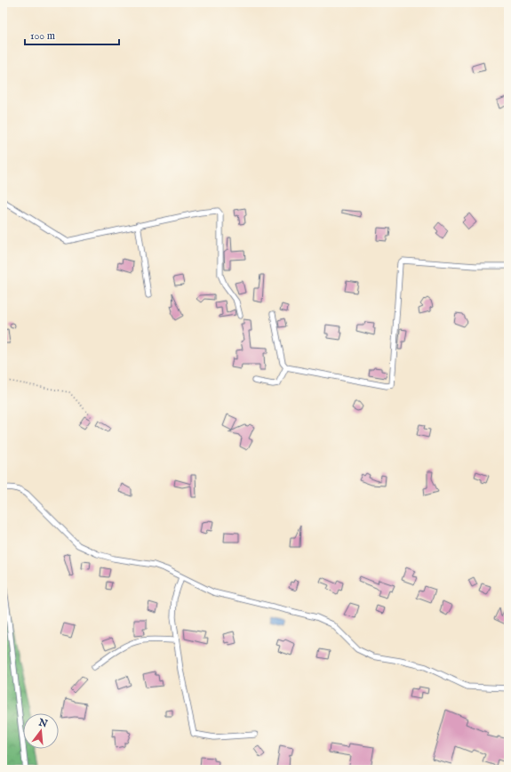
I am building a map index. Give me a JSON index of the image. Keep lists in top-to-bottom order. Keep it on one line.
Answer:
{"scale_bar":"100 m","north":"top"}
